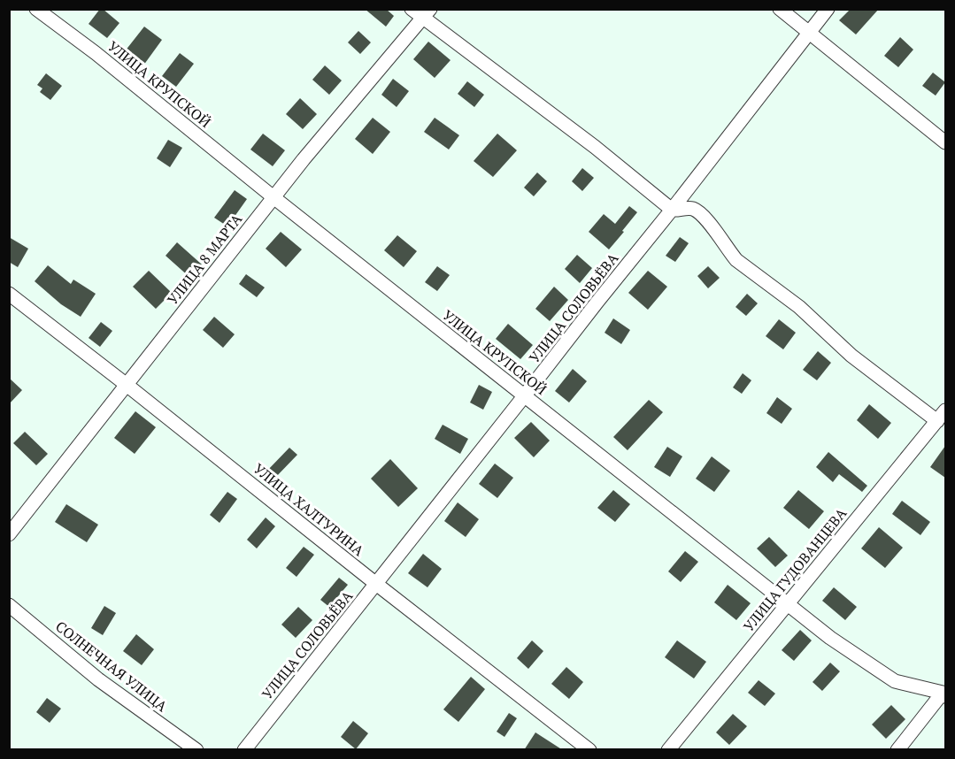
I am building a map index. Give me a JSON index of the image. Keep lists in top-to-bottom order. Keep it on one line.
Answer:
{"streets":{"street":["УЛИЦА КРУПСКОЙ","УЛИЦА 8 МАРТА","УЛИЦА СОЛОВЬЁВА","УЛИЦА ХАЛТУРИНА","УЛИЦА ГУДОВАНЦЕВА","СОЛНЕЧНАЯ УЛИЦА"]},"crossings":[["УЛИЦА КРУПСКОЙ","УЛИЦА 8 МАРТА"],["УЛИЦА КРУПСКОЙ","УЛИЦА СОЛОВЬЁВА"],["УЛИЦА КРУПСКОЙ","УЛИЦА ГУДОВАНЦЕВА"],["УЛИЦА 8 МАРТА","УЛИЦА ХАЛТУРИНА"],["УЛИЦА СОЛОВЬЁВА","УЛИЦА ХАЛТУРИНА"]]}
